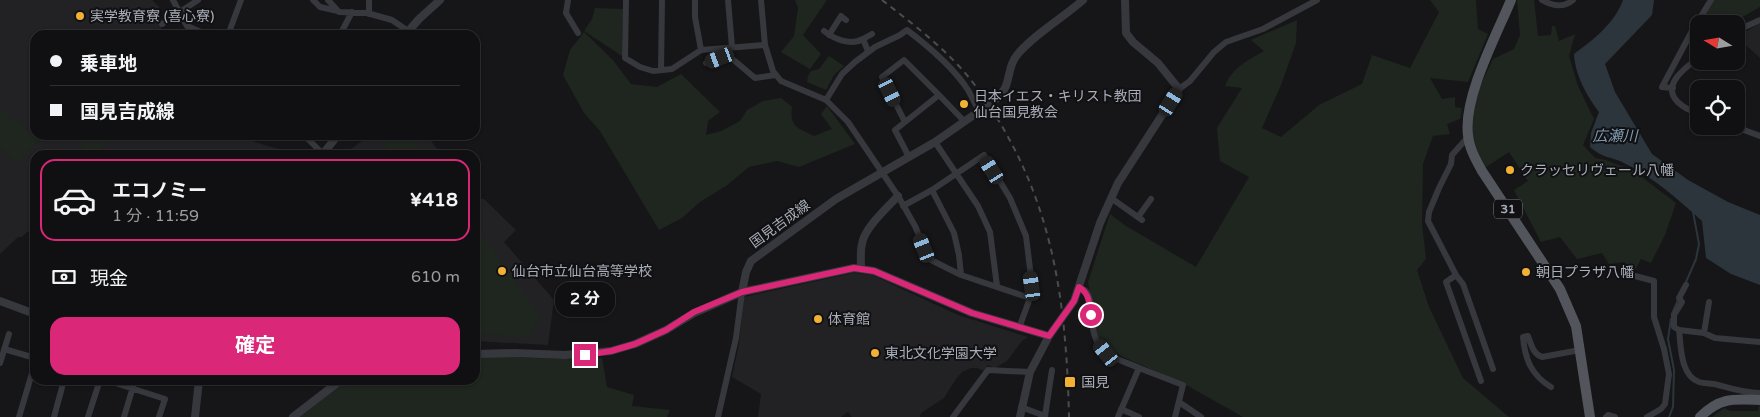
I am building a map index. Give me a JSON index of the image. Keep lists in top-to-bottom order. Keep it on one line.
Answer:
{"streets":{"main road":["31"],"street":["国見吉成線"]},"water":["広瀬川"],"places":{"other":["実学教育寮 (喜心寮)","日本イエス・キリスト教団 仙台国見教会","クラッセリヴェール八幡","仙台市立仙台高等学校","朝日プラザ八幡","体育館","東北文化学園大学"],"transit":["国見"]},"north":"left","page":{"banner":["乗車地","国見吉成線"],"list":[{"name":"エコノミー","note":"1 分 · 11:59","value":"¥418"}],"pay":["現金","610 m"],"bubble":"2 分","buttons":"確定"}}
